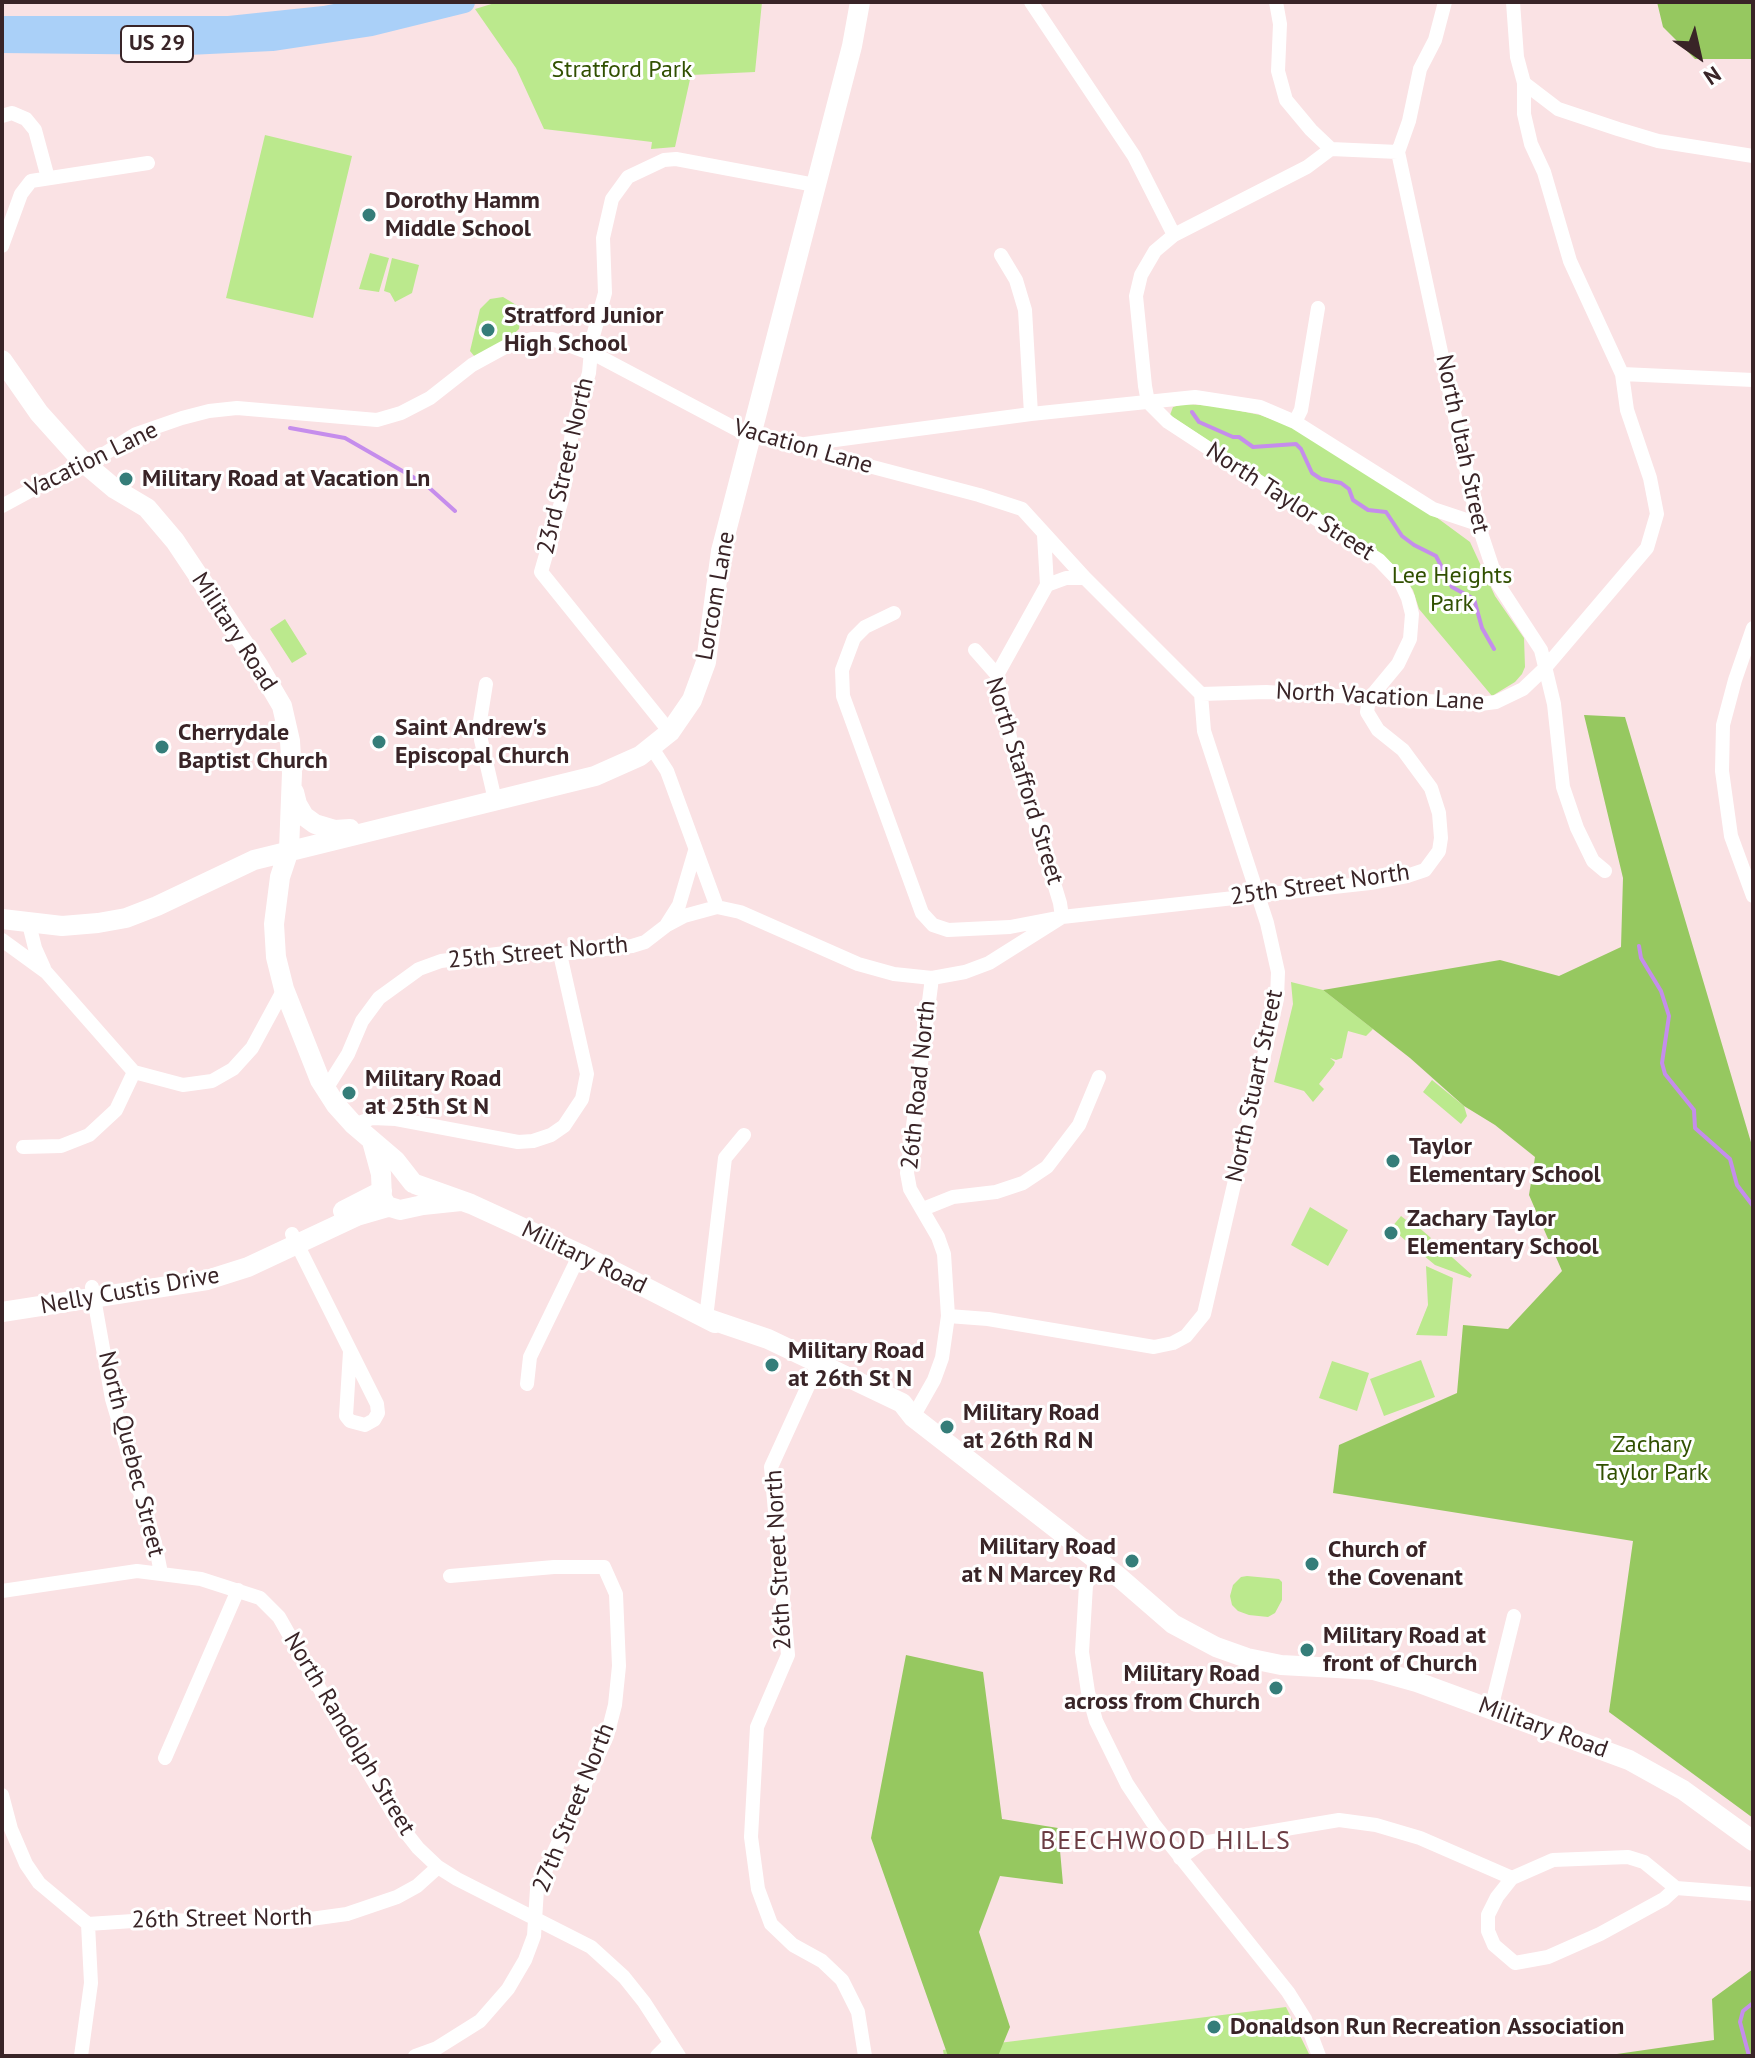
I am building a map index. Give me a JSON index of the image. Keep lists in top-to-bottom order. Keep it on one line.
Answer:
{"streets":{"main road":["US 29","Lorcom Lane","Military Road","Nelly Custis Drive"],"street":["North Utah Street","Vacation Lane","23rd Street North","North Taylor Street","North Vacation Lane","North Stafford Street","25th Street North","26th Road North","North Stuart Street","North Quebec Street","26th Street North","North Randolph Street","27th Street North"]},"crossings":[["North Utah Street","North Vacation Lane"],["Vacation Lane","23rd Street North"],["Vacation Lane","Lorcom Lane"],["Vacation Lane","Military Road"],["Vacation Lane","North Vacation Lane"],["Vacation Lane","North Stuart Street"],["23rd Street North","Lorcom Lane"],["North Taylor Street","North Vacation Lane"],["North Taylor Street","25th Street North"],["Lorcom Lane","Military Road"],["Military Road","25th Street North"],["Military Road","26th Road North"],["Military Road","Nelly Custis Drive"],["Military Road","26th Street North"],["North Vacation Lane","25th Street North"],["North Vacation Lane","North Stuart Street"],["North Stafford Street","25th Street North"],["25th Street North","26th Road North"],["25th Street North","North Stuart Street"],["26th Road North","North Stuart Street"],["Nelly Custis Drive","North Quebec Street"],["26th Street North","North Randolph Street"],["North Randolph Street","27th Street North"]],"districts":["BEECHWOOD HILLS"],"parks":["Stratford Park","Lee Heights Park","Zachary Taylor Park"],"places":["Dorothy Hamm Middle School","Stratford Junior High School","Military Road at Vacation Ln","Saint Andrew's Episcopal Church","Cherrydale Baptist Church","Military Road at 25th St N","Taylor Elementary School","Zachary Taylor Elementary School","Military Road at 26th St N","Military Road at 26th Rd N","Military Road at N Marcey Rd","Church of the Covenant","Military Road at front of Church","Military Road across from Church","Donaldson Run Recreation Association"],"north":"bottom right"}
